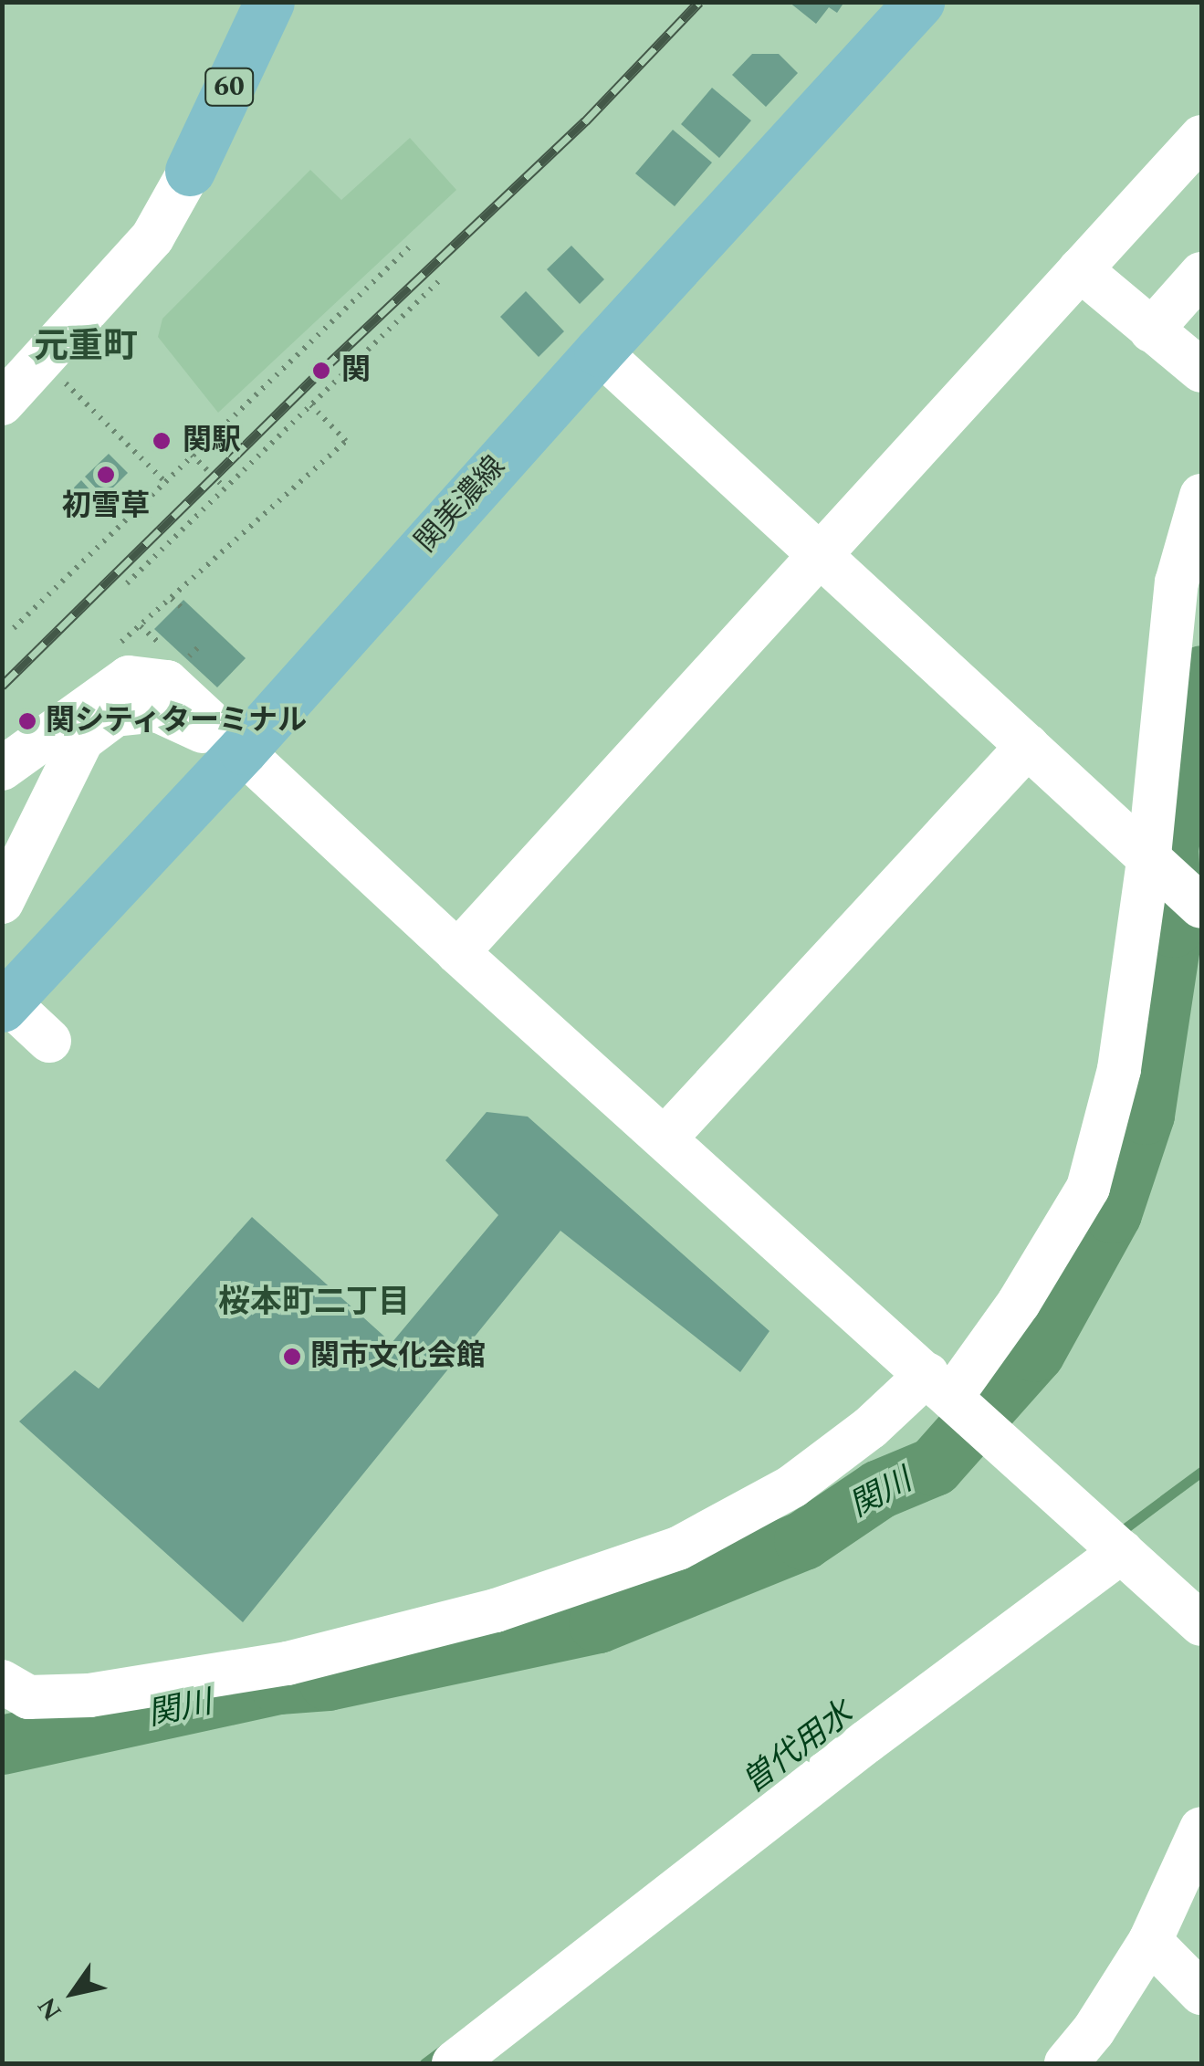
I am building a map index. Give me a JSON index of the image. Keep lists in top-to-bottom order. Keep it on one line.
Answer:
{"streets":{"main road":["60","関美濃線"]},"districts":["元重町","桜本町二丁目"],"water":["関川","曽代用水"],"places":["関","関駅","初雪草","関シティターミナル","関市文化会館"],"north":"bottom left"}
